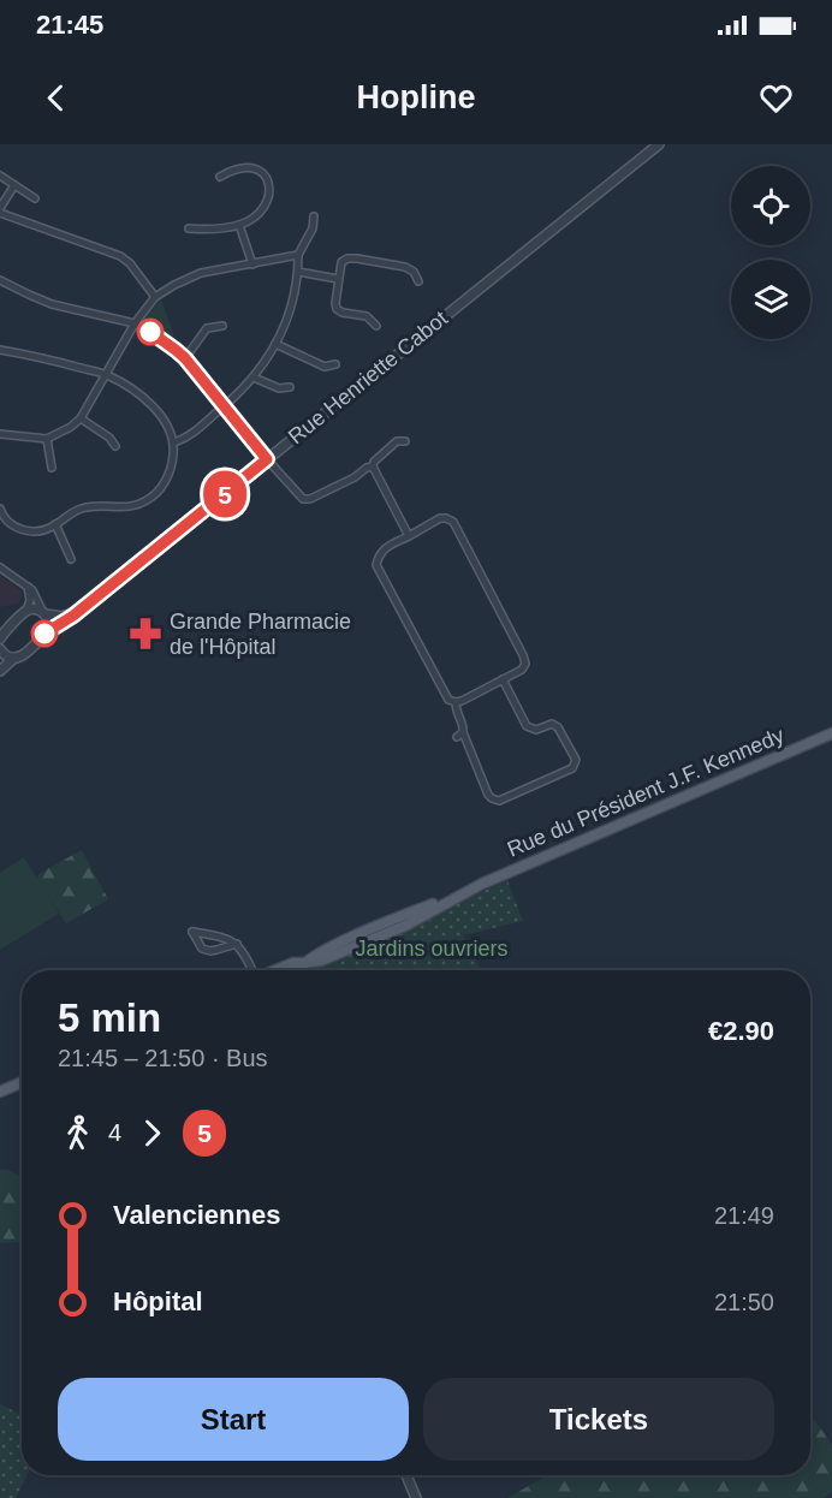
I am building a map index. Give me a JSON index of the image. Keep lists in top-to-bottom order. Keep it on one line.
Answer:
{"streets":{"main road":["Rue du Président J.F. Kennedy"],"street":["Rue Henriette Cabot"]},"parks":["Jardins ouvriers"],"places":{"pharmacy":["Grande Pharmacie de l'Hôpital"]},"lines":["bus line 5"],"page":{"status":"21:45","header":"Hopline","on_map":"5","heading":["5 min","21:45 – 21:50 · Bus","€2.90"],"legs":["4","5"],"list":[{"name":"Valenciennes","value":"21:49"},{"name":"Hôpital","value":"21:50"}],"buttons":["Start","Tickets"]}}
